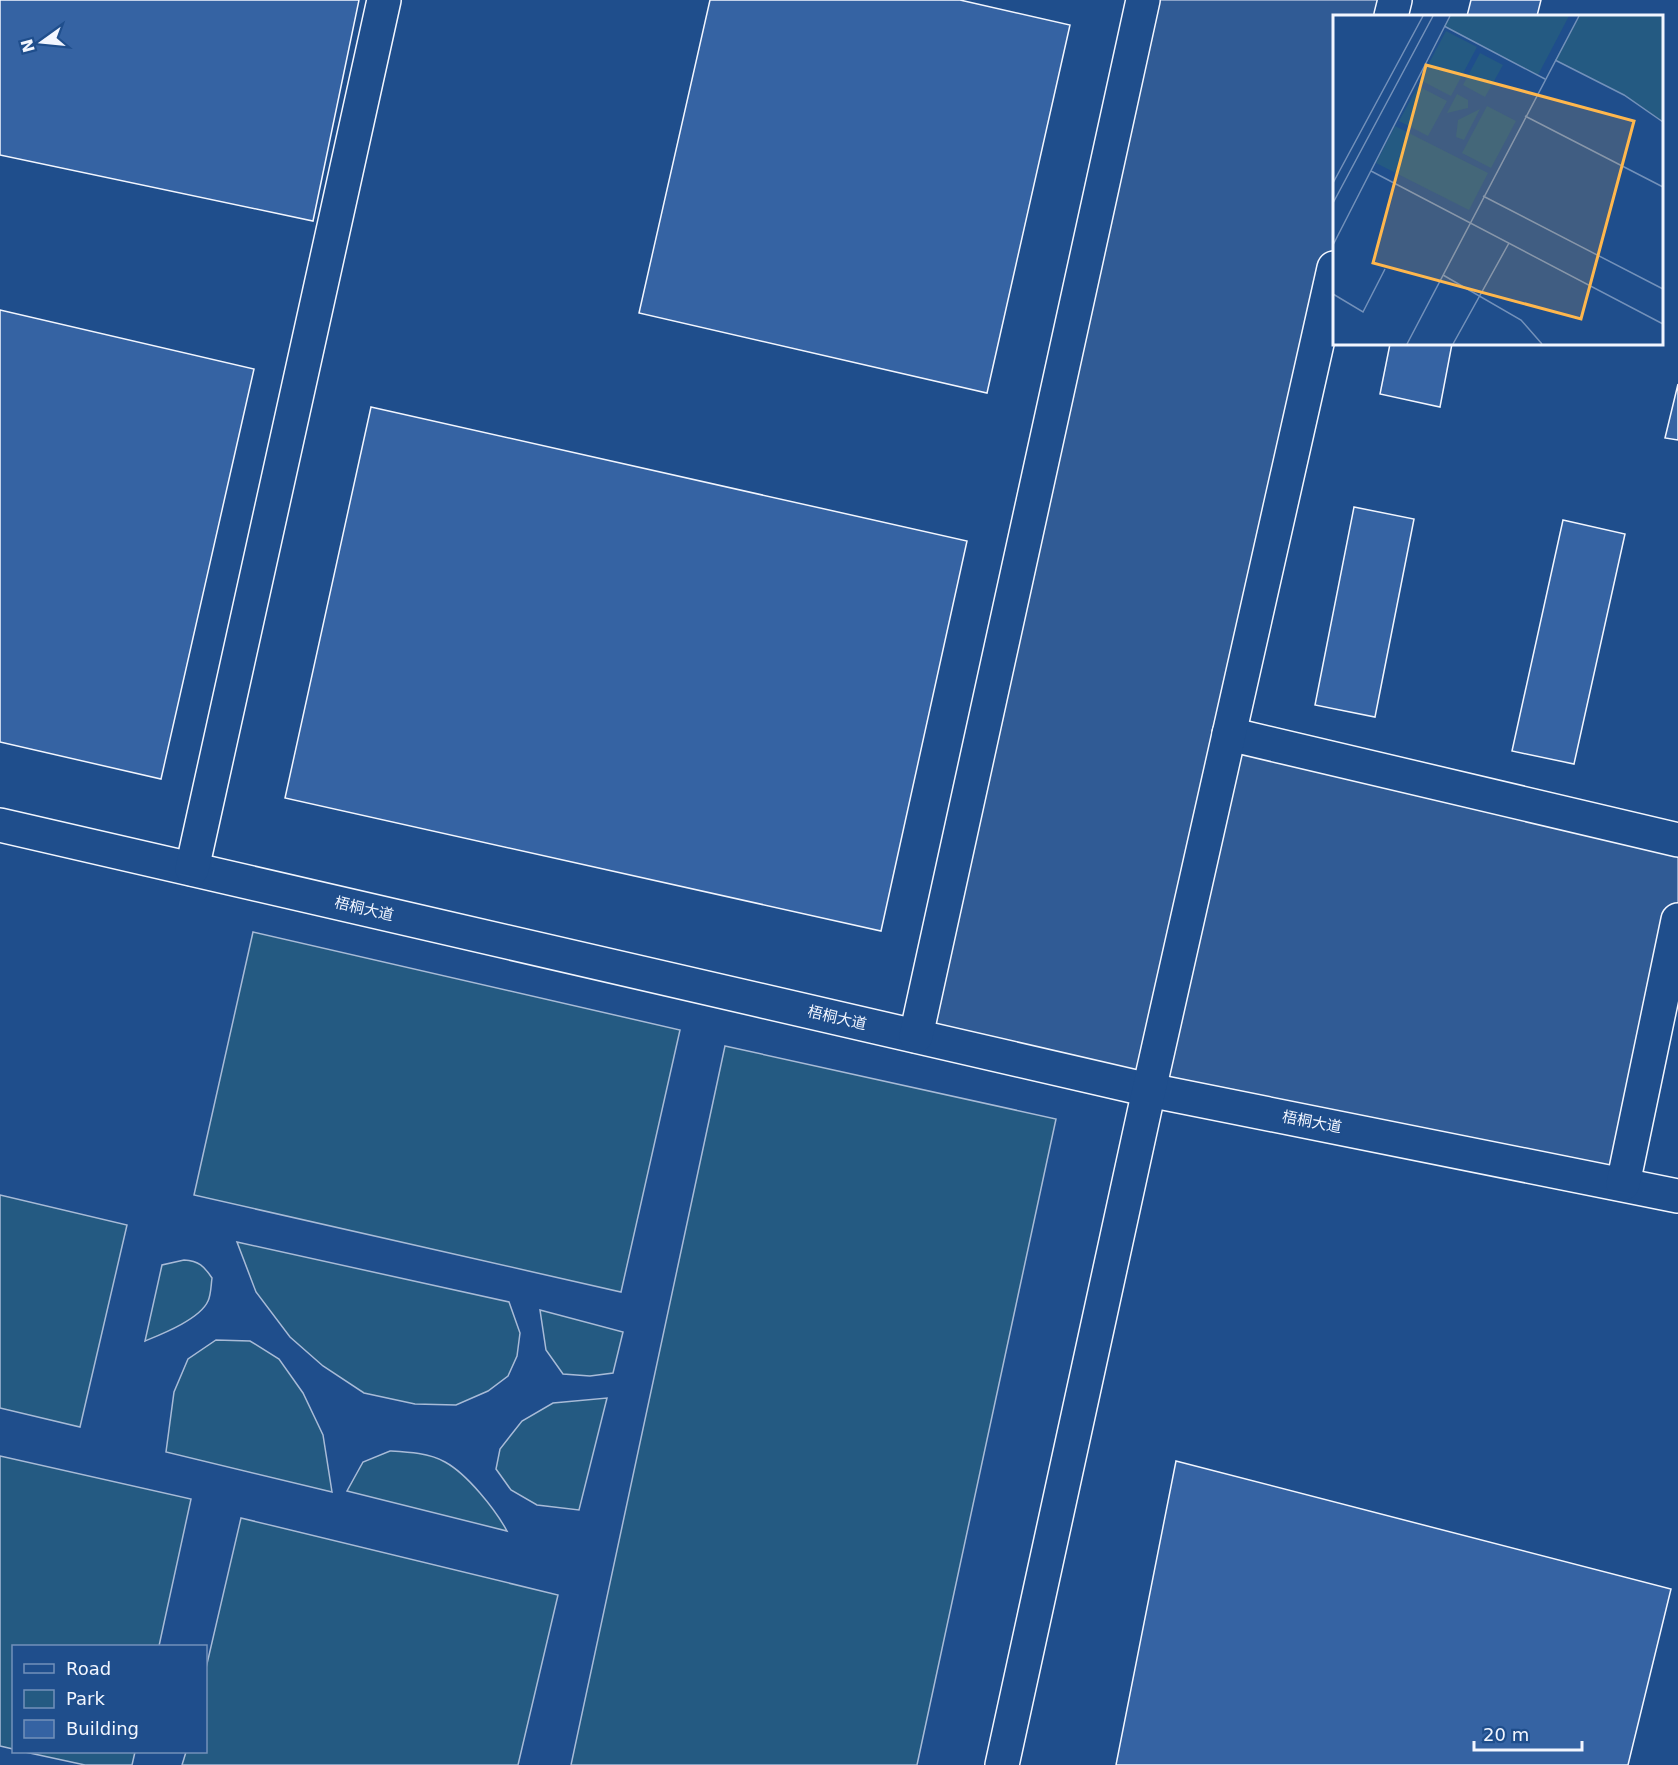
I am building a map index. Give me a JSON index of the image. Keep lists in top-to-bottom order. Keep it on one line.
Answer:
{"streets":{"street":["梧桐大道"]},"legend":["Road","Park","Building"],"scale_bar":"20 m","north":"left"}
